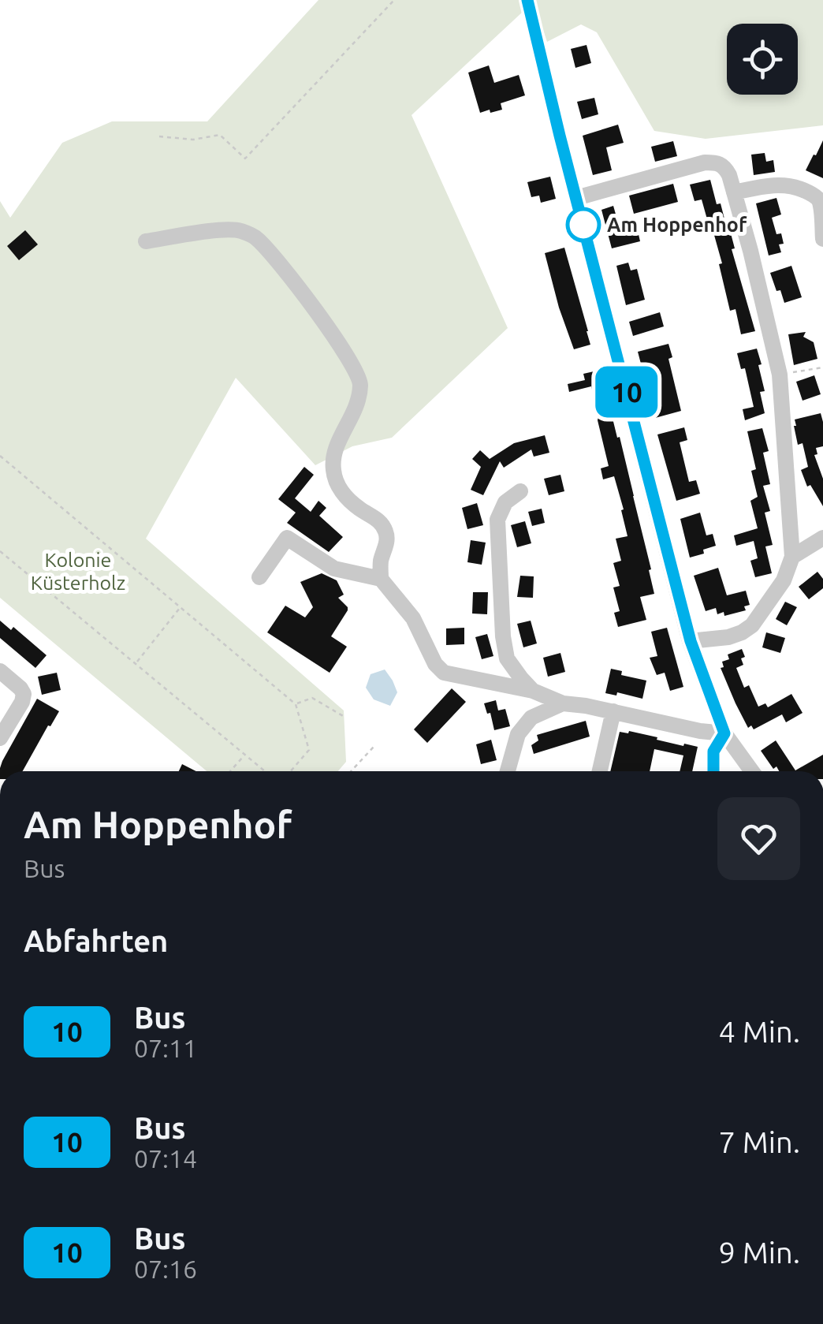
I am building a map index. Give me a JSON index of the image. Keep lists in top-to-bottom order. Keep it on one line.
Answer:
{"parks":["Kolonie Küsterholz"],"places":["Am Hoppenhof"],"lines":["bus line 10"],"page":{"on_map":"10","heading":[["Am Hoppenhof","Bus"],"Abfahrten"],"list":[{"mark":"10","name":"Bus","note":"07:11","value":"4 Min."},{"mark":"10","name":"Bus","note":"07:14","value":"7 Min."},{"mark":"10","name":"Bus","note":"07:16","value":"9 Min."}]}}
